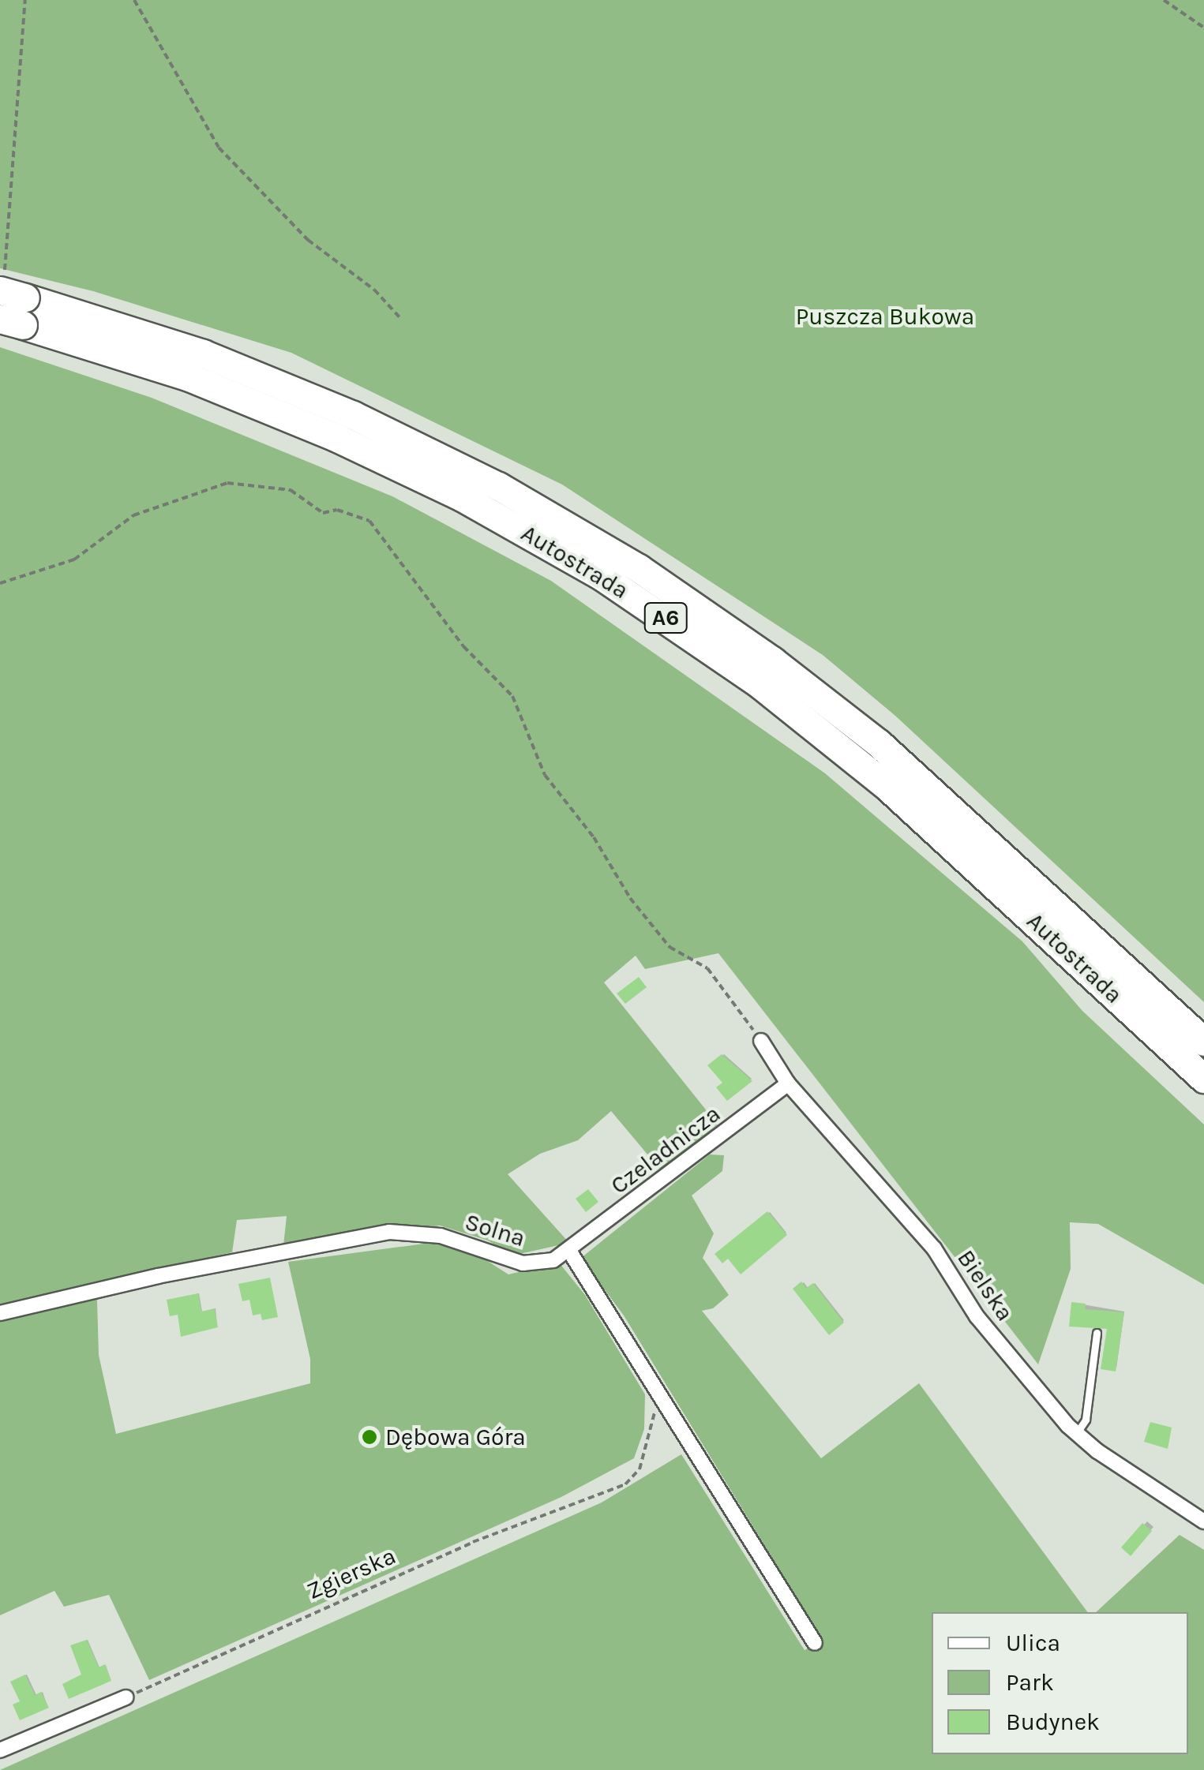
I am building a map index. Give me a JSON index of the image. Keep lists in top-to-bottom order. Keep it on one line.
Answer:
{"streets":{"highway":["Autostrada","A6"],"street":["Czeladnicza","Solna","Bielska"],"path":["Zgierska"]},"crossings":[["Czeladnicza","Solna"],["Czeladnicza","Bielska"]],"parks":["Puszcza Bukowa"],"places":["Dębowa Góra"],"legend":["Ulica","Park","Budynek"]}
